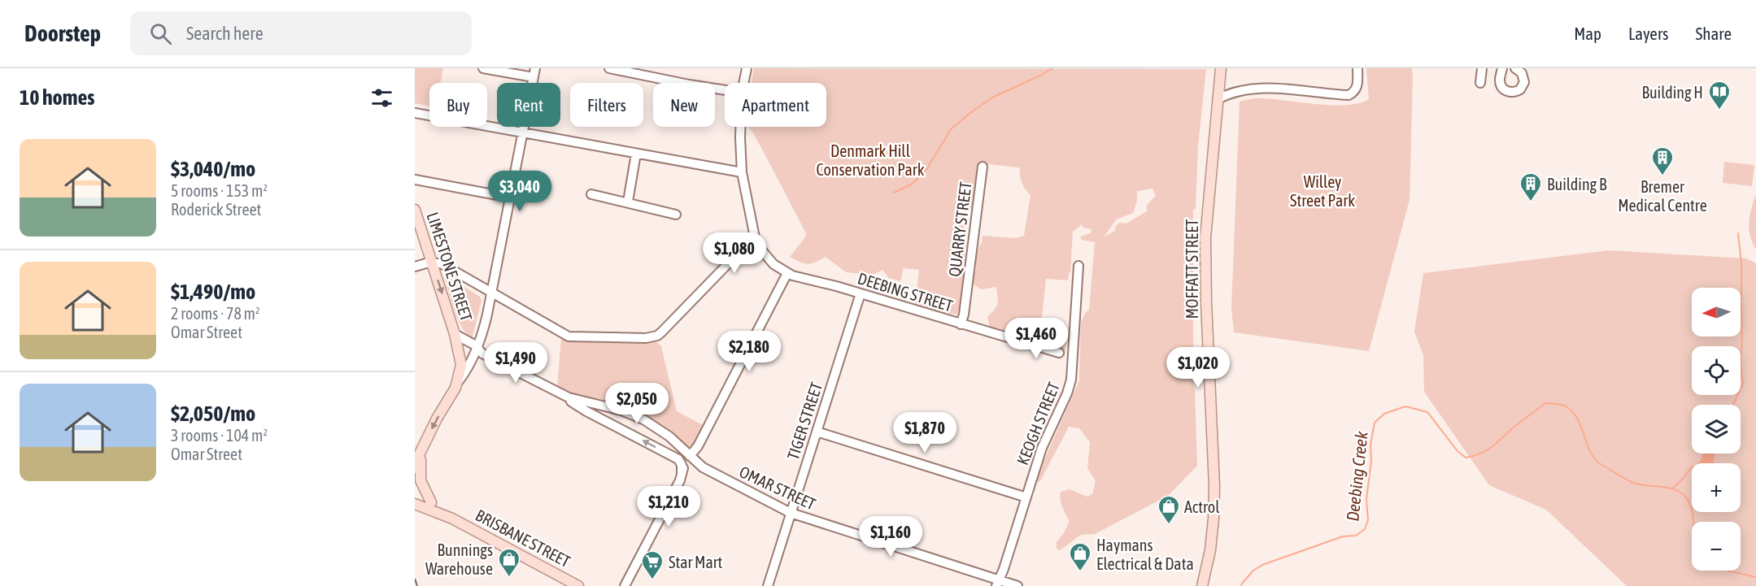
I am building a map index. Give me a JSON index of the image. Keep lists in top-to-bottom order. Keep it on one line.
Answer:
{"streets":{"main road":["LIMESTONE STREET","MOFFATT STREET","BRISBANE STREET"],"street":["QUARRY STREET","DEEBING STREET","TIGER STREET","KEOGH STREET","OMAR STREET"]},"crossings":[["QUARRY STREET","DEEBING STREET"],["LIMESTONE STREET","OMAR STREET"],["DEEBING STREET","TIGER STREET"],["TIGER STREET","OMAR STREET"],["KEOGH STREET","OMAR STREET"]],"one_way":["LIMESTONE STREET"],"water":["Deebing Creek"],"parks":["Denmark Hill Conservation Park","Willey Street Park"],"places":{"library":["Building H"],"building":["Bremer Medical Centre","Building B"],"shop":["Actrol","Haymans Electrical & Data","Bunnings Warehouse"],"supermarket":["Star Mart"]},"north":"left","page":{"header":"Doorstep","search":"Search here","nav":["Map","Layers","Share"],"heading":"10 homes","chip":["Buy","Rent","Filters","New","Apartment"],"list":[{"name":"$3,040/mo","note":"5 rooms · 153 m² · Roderick Street"},{"name":"$1,490/mo","note":"2 rooms · 78 m² · Omar Street"},{"name":"$2,050/mo","note":"3 rooms · 104 m² · Omar Street"}],"price":["$3,040","$1,080","$1,460","$2,180","$1,490","$1,020","$2,050","$1,870","$1,210","$1,160"],"map_buttons":["+","−"]}}
